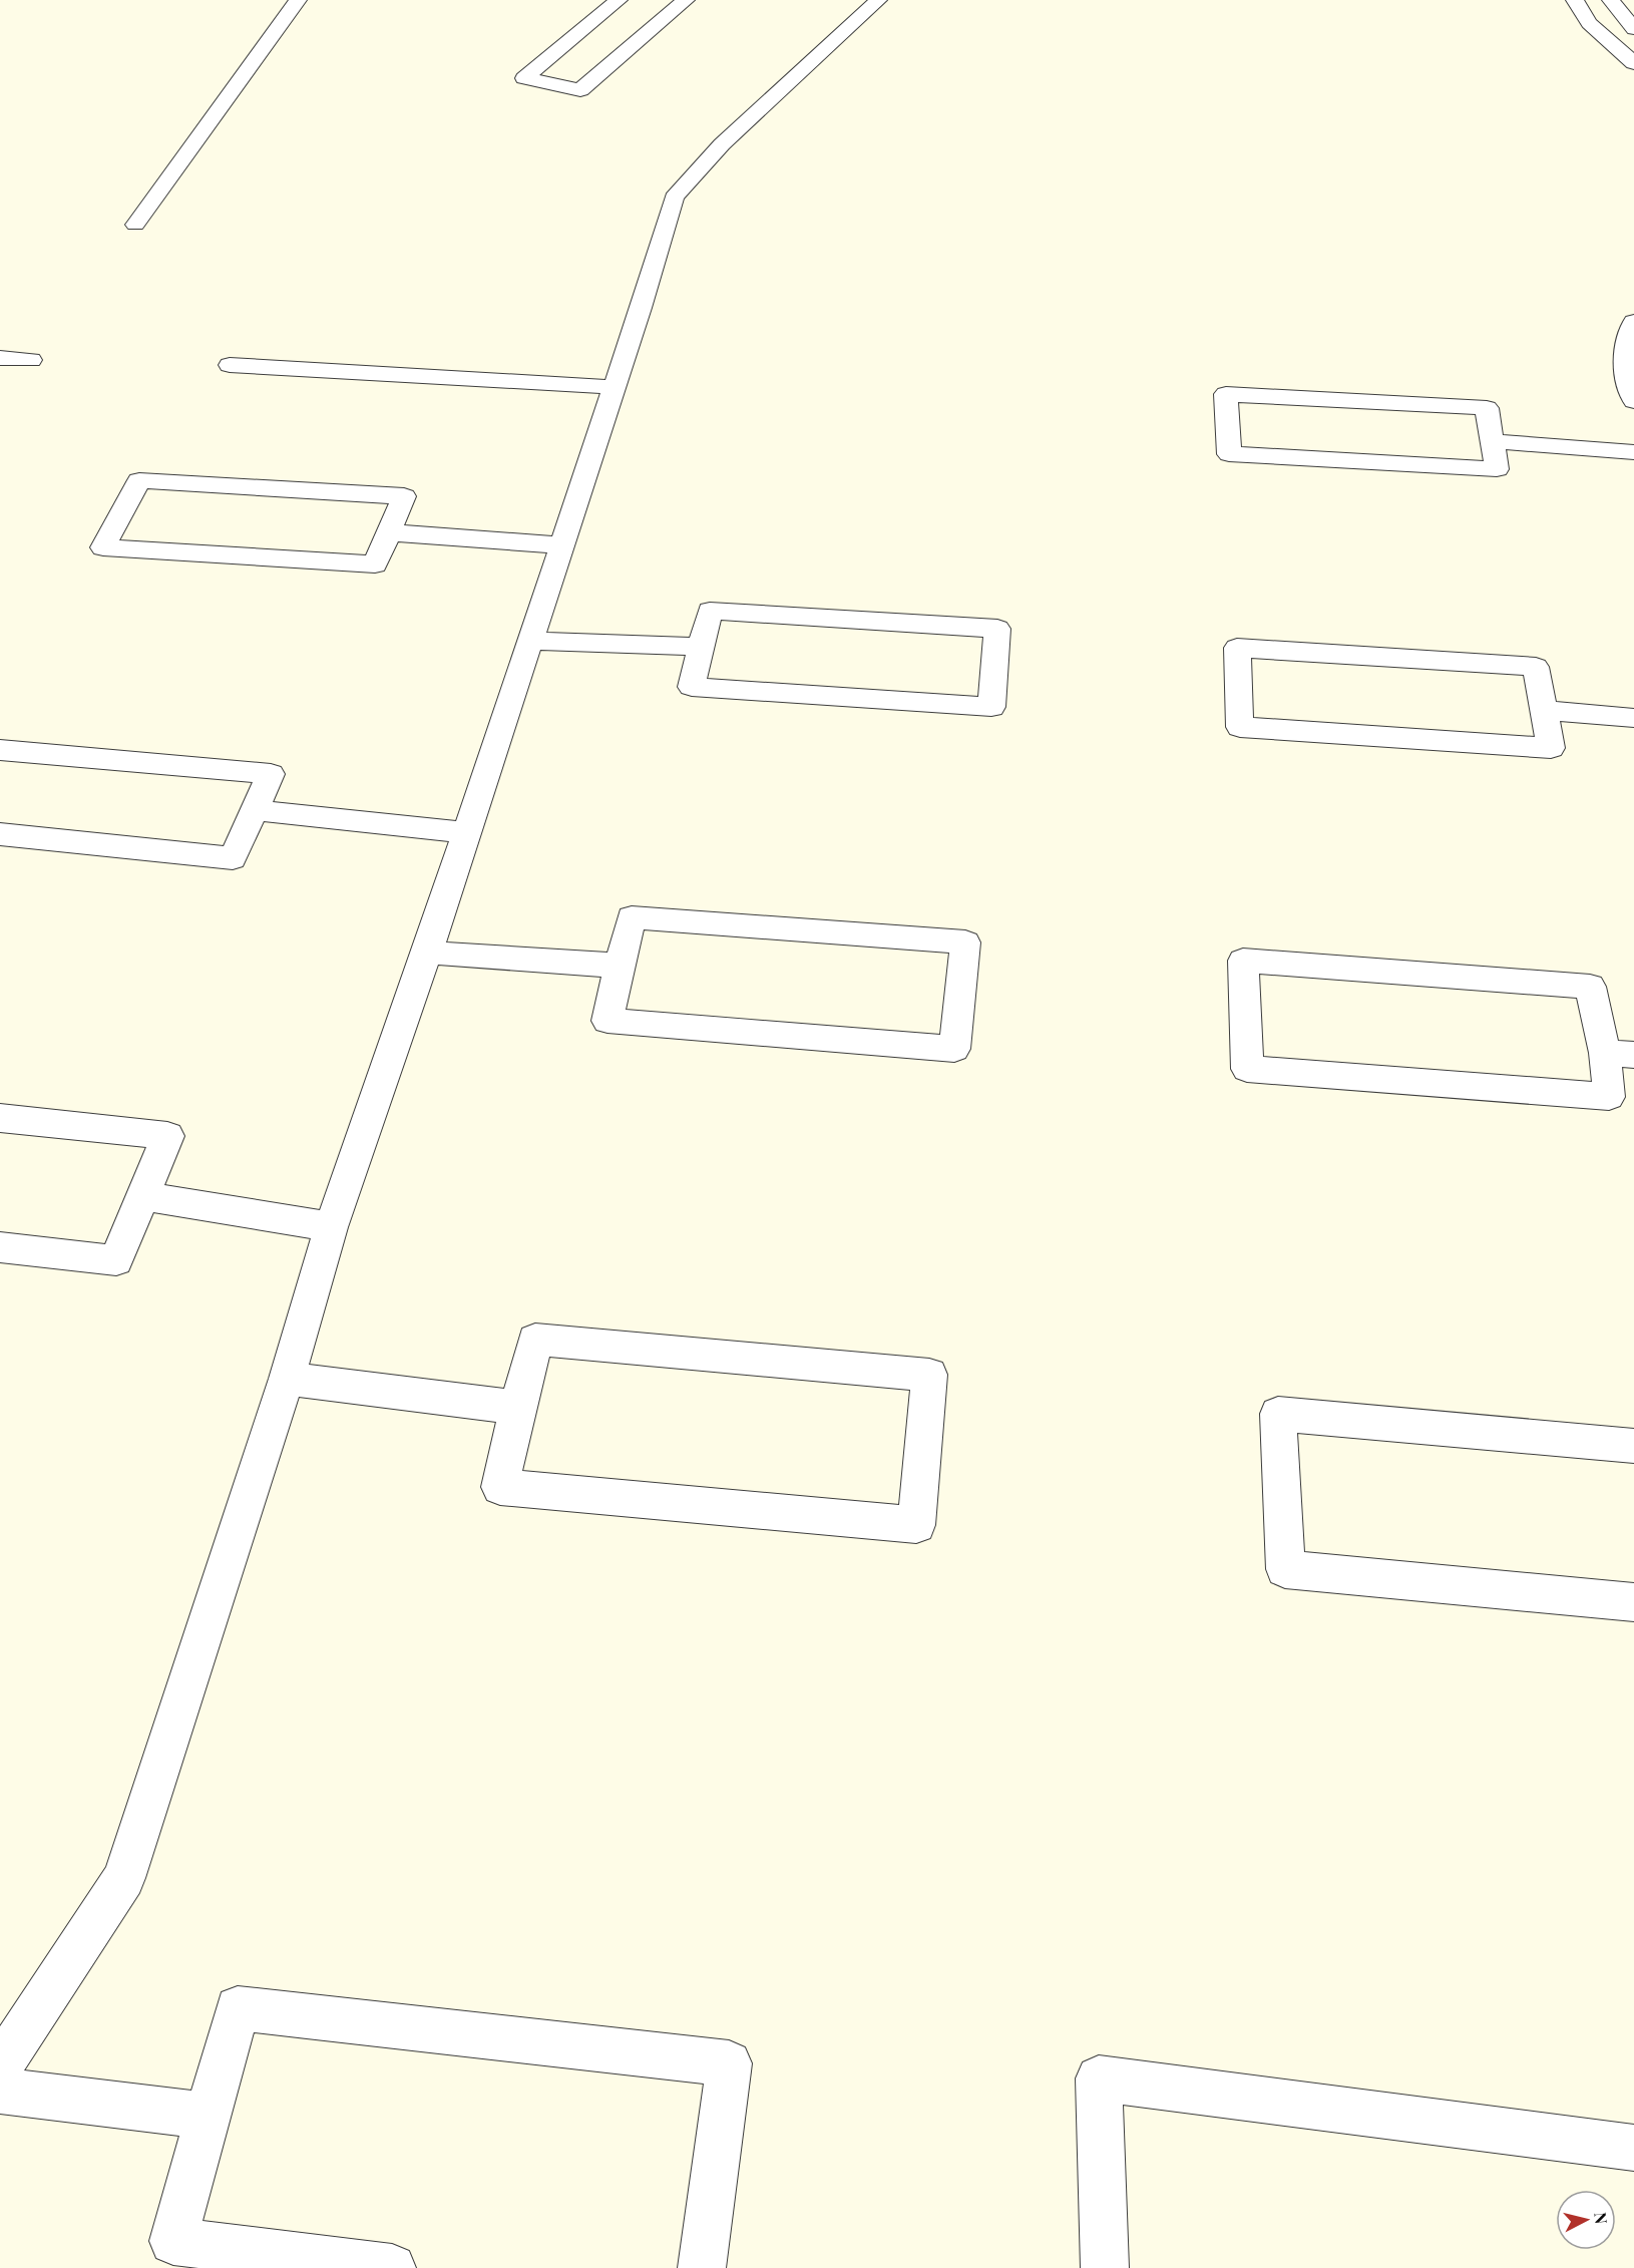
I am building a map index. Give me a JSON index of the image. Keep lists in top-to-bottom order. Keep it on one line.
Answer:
{"north":"right"}
